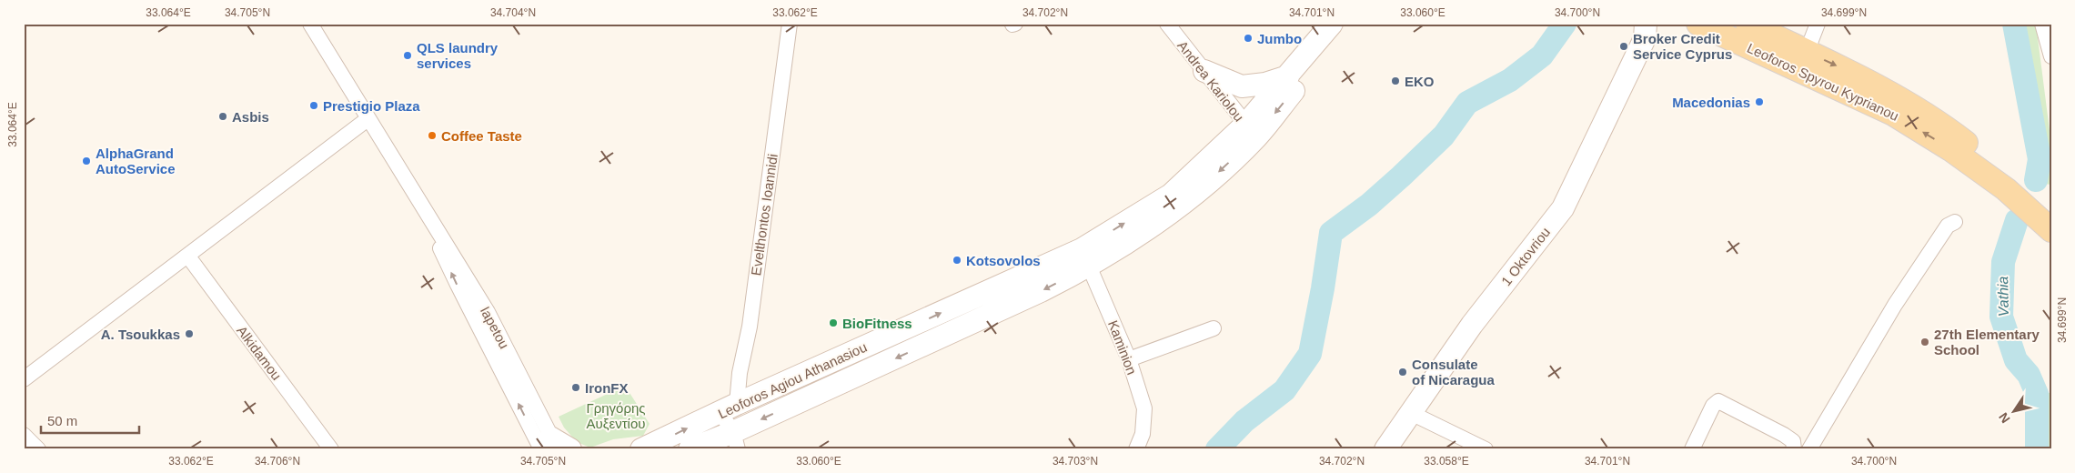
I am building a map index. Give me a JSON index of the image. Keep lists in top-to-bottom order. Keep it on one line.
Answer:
{"streets":{"main road":["Leoforos Spyrou Kyprianou","1 Oktovriou","Leoforos Agiou Athanasiou"],"street":["Andrea Kariolou","Evelthontos Ioannidi","Iapetou","Kaminion","Alkidamou"]},"crossings":[["Andrea Kariolou","Leoforos Agiou Athanasiou"],["Evelthontos Ioannidi","Leoforos Agiou Athanasiou"],["Kaminion","Leoforos Agiou Athanasiou"]],"water":["Vathia"],"parks":["Γρηγόρης Αυξεντίου"],"places":["Jumbo","Broker Credit Service Cyprus","QLS laundry services","EKO","Macedonias","Prestigio Plaza","Asbis","Coffee Taste","AlphaGrand AutoService","Kotsovolos","BioFitness","A. Tsoukkas","27th Elementary School","Consulate of Nicaragua","IronFX"],"scale_bar":"50 m","north":"bottom left","coordinates":["33.064°E","34.705°N","34.704°N","33.062°E","34.702°N","34.701°N","33.060°E","34.700°N","34.699°N","34.706°N","34.703°N","33.058°E"]}
